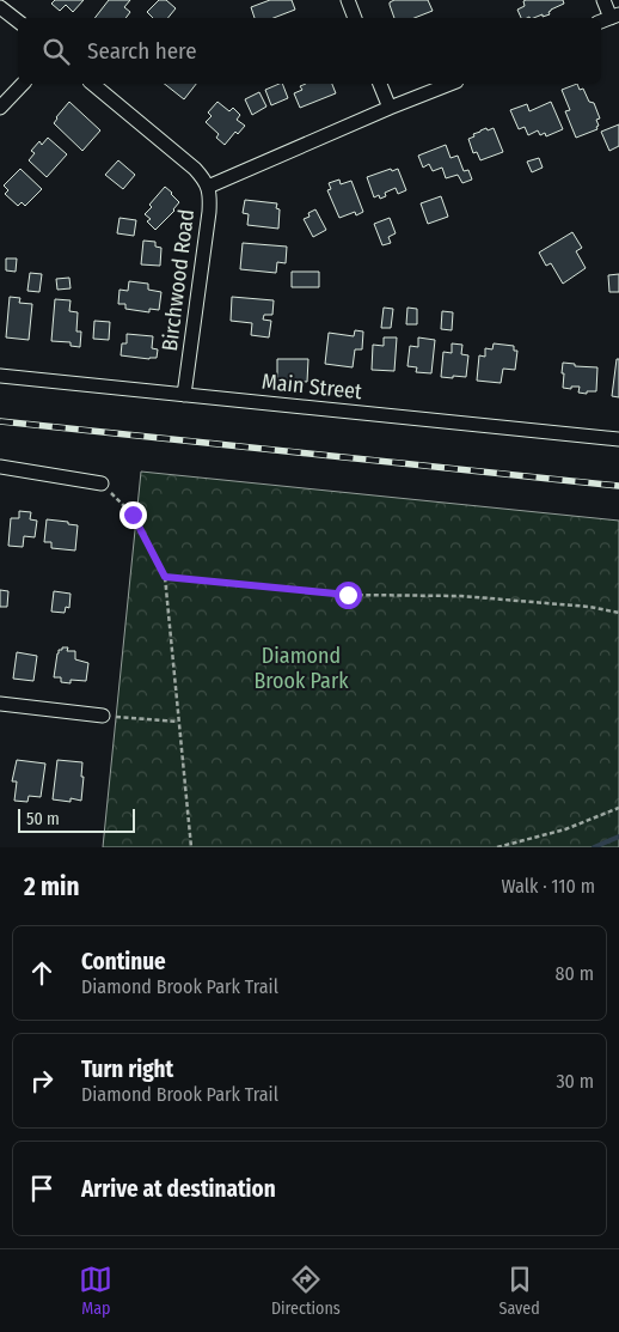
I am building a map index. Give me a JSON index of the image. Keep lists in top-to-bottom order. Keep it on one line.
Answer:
{"streets":{"street":["Birchwood Road","Main Street"]},"crossings":[["Birchwood Road","Main Street"]],"parks":["Diamond Brook Park"],"scale_bar":"50 m","page":{"search":"Search here","scale":"50 m","heading":["2 min","Walk · 110 m"],"list":[["Continue","Diamond Brook Park Trail","80 m"],["Turn right","Diamond Brook Park Trail","30 m"],"Arrive at destination"],"nav":["Map","Directions","Saved"]}}
